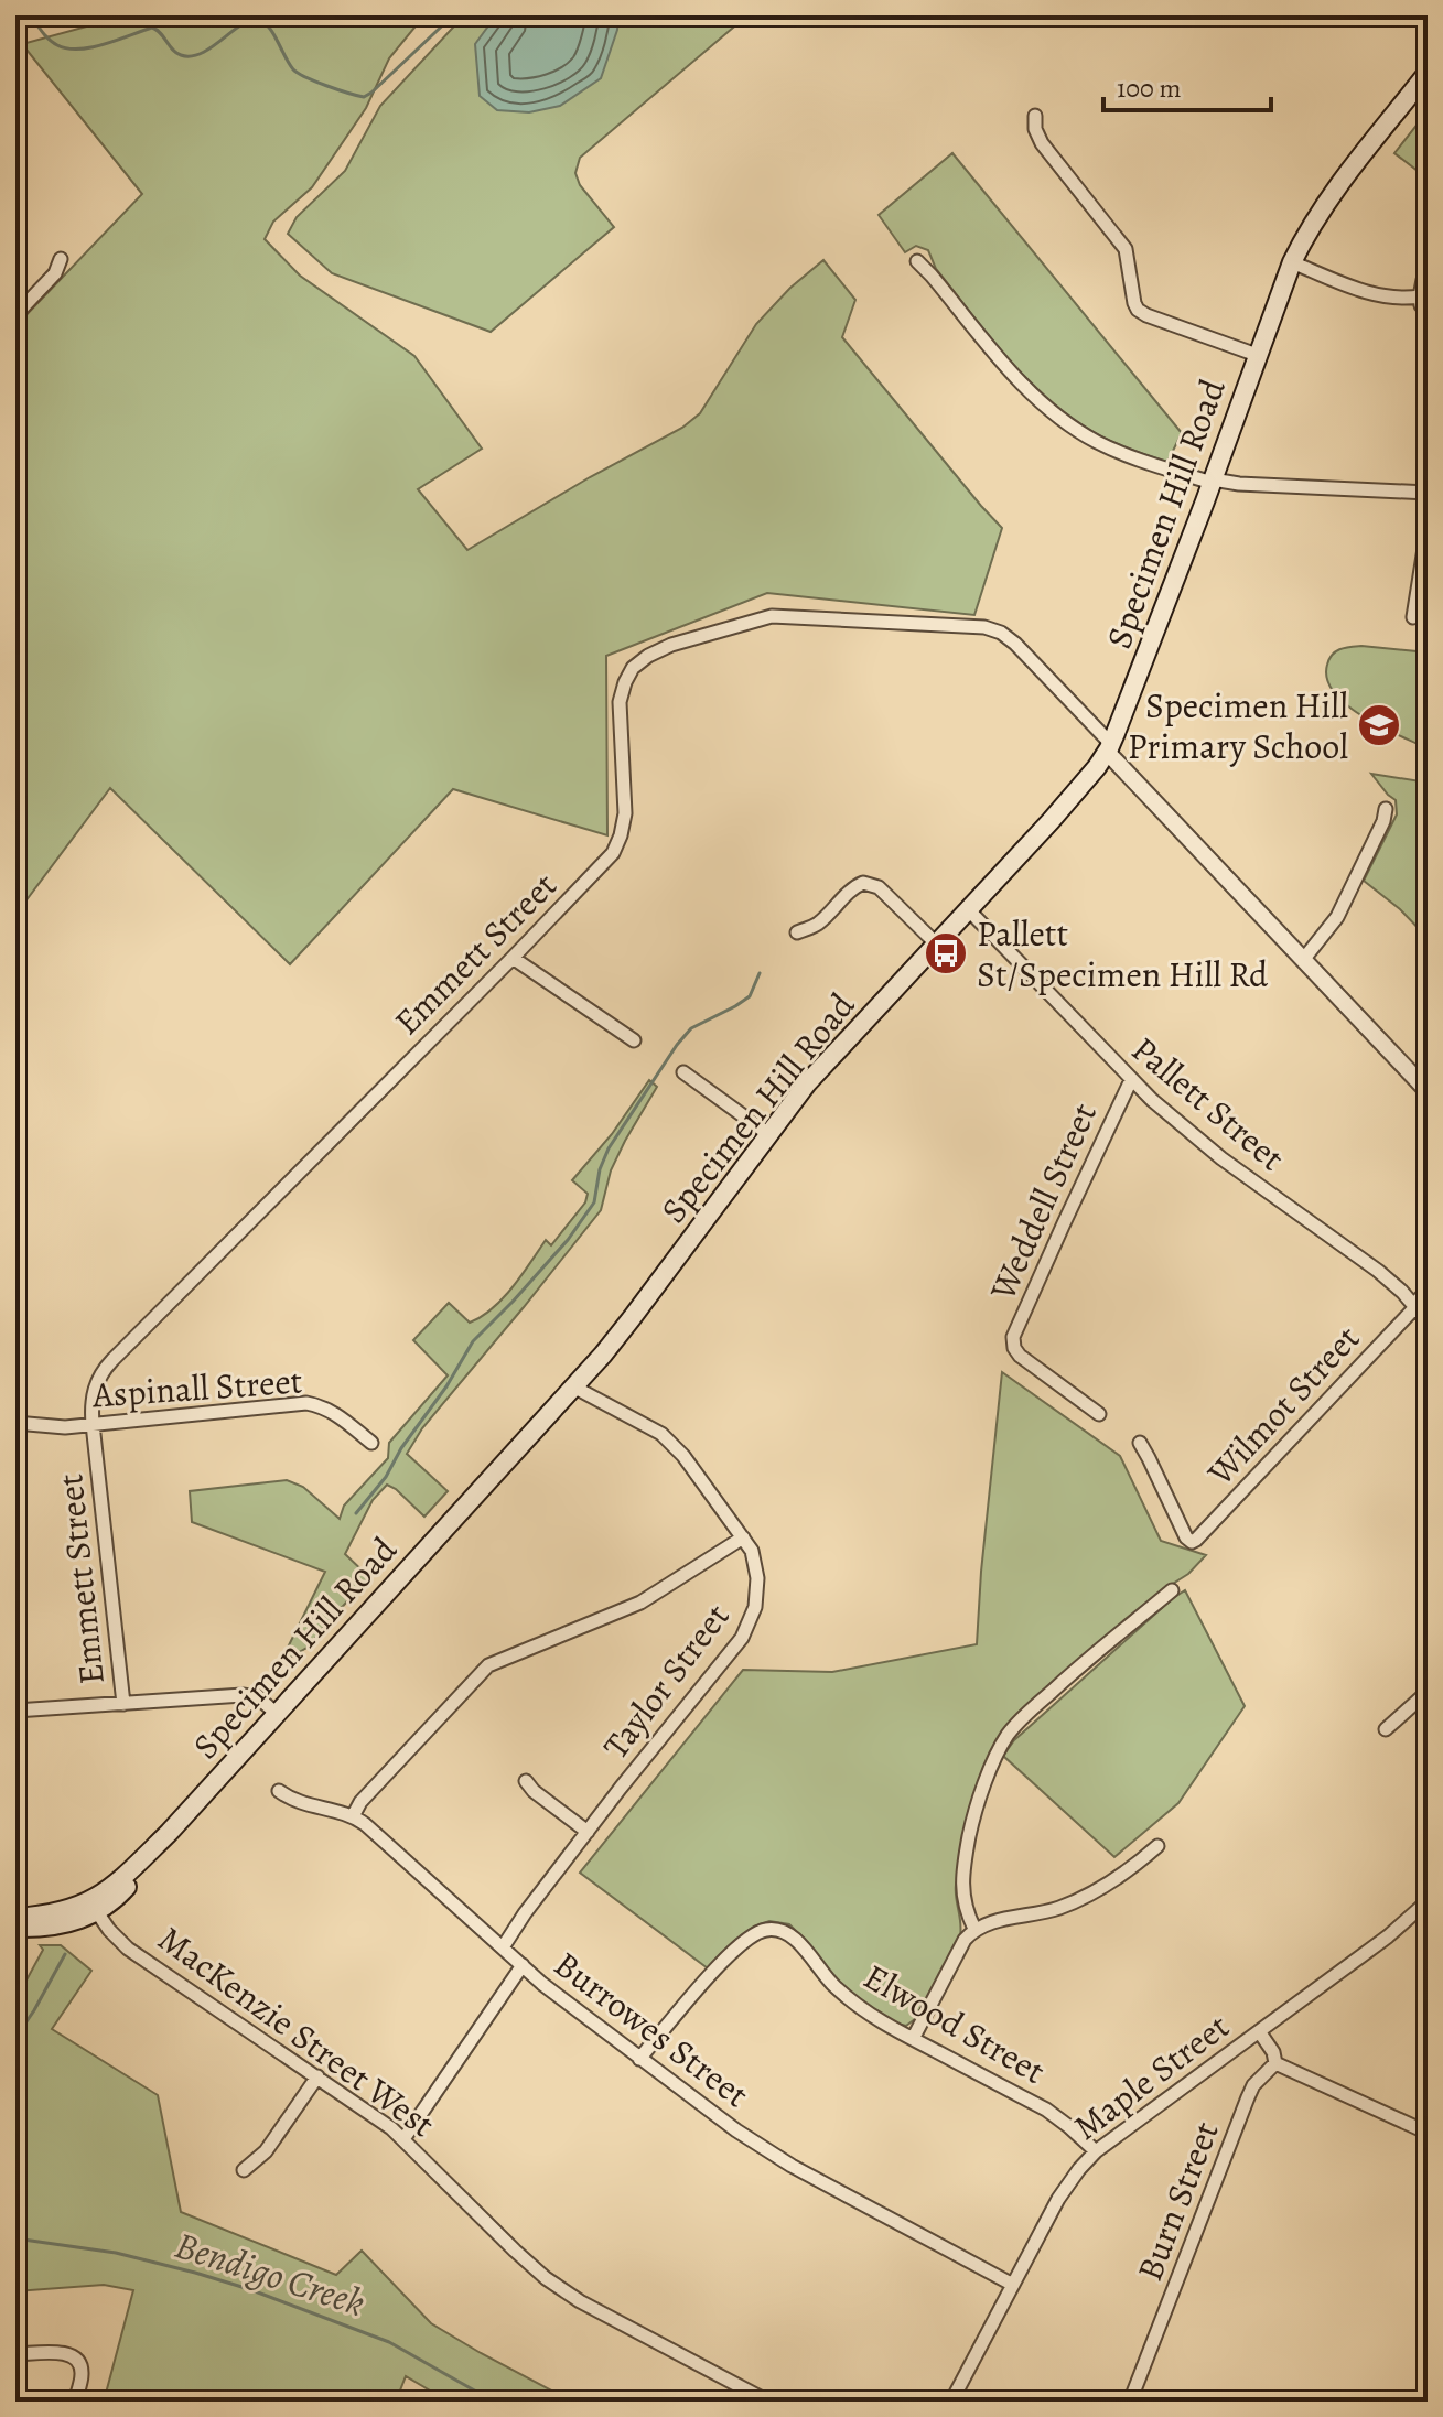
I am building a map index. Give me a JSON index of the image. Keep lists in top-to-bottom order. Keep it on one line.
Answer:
{"streets":{"main road":["Specimen Hill Road"],"street":["Emmett Street","Pallett Street","Weddell Street","Aspinall Street","Wilmot Street","Taylor Street","Elwood Street","Burrowes Street","MacKenzie Street West","Maple Street","Burn Street"]},"crossings":[["Specimen Hill Road","Emmett Street"],["Specimen Hill Road","Pallett Street"],["Specimen Hill Road","Taylor Street"],["Specimen Hill Road","MacKenzie Street West"],["Emmett Street","Aspinall Street"],["Pallett Street","Weddell Street"],["Pallett Street","Wilmot Street"],["Taylor Street","Burrowes Street"],["Elwood Street","Burrowes Street"],["Elwood Street","Maple Street"],["Burrowes Street","Maple Street"]],"water":["Bendigo Creek"],"places":{"school or university":["Specimen Hill Primary School"],"bus stop":["Pallett St/Specimen Hill Rd"]},"scale_bar":"100 m"}
